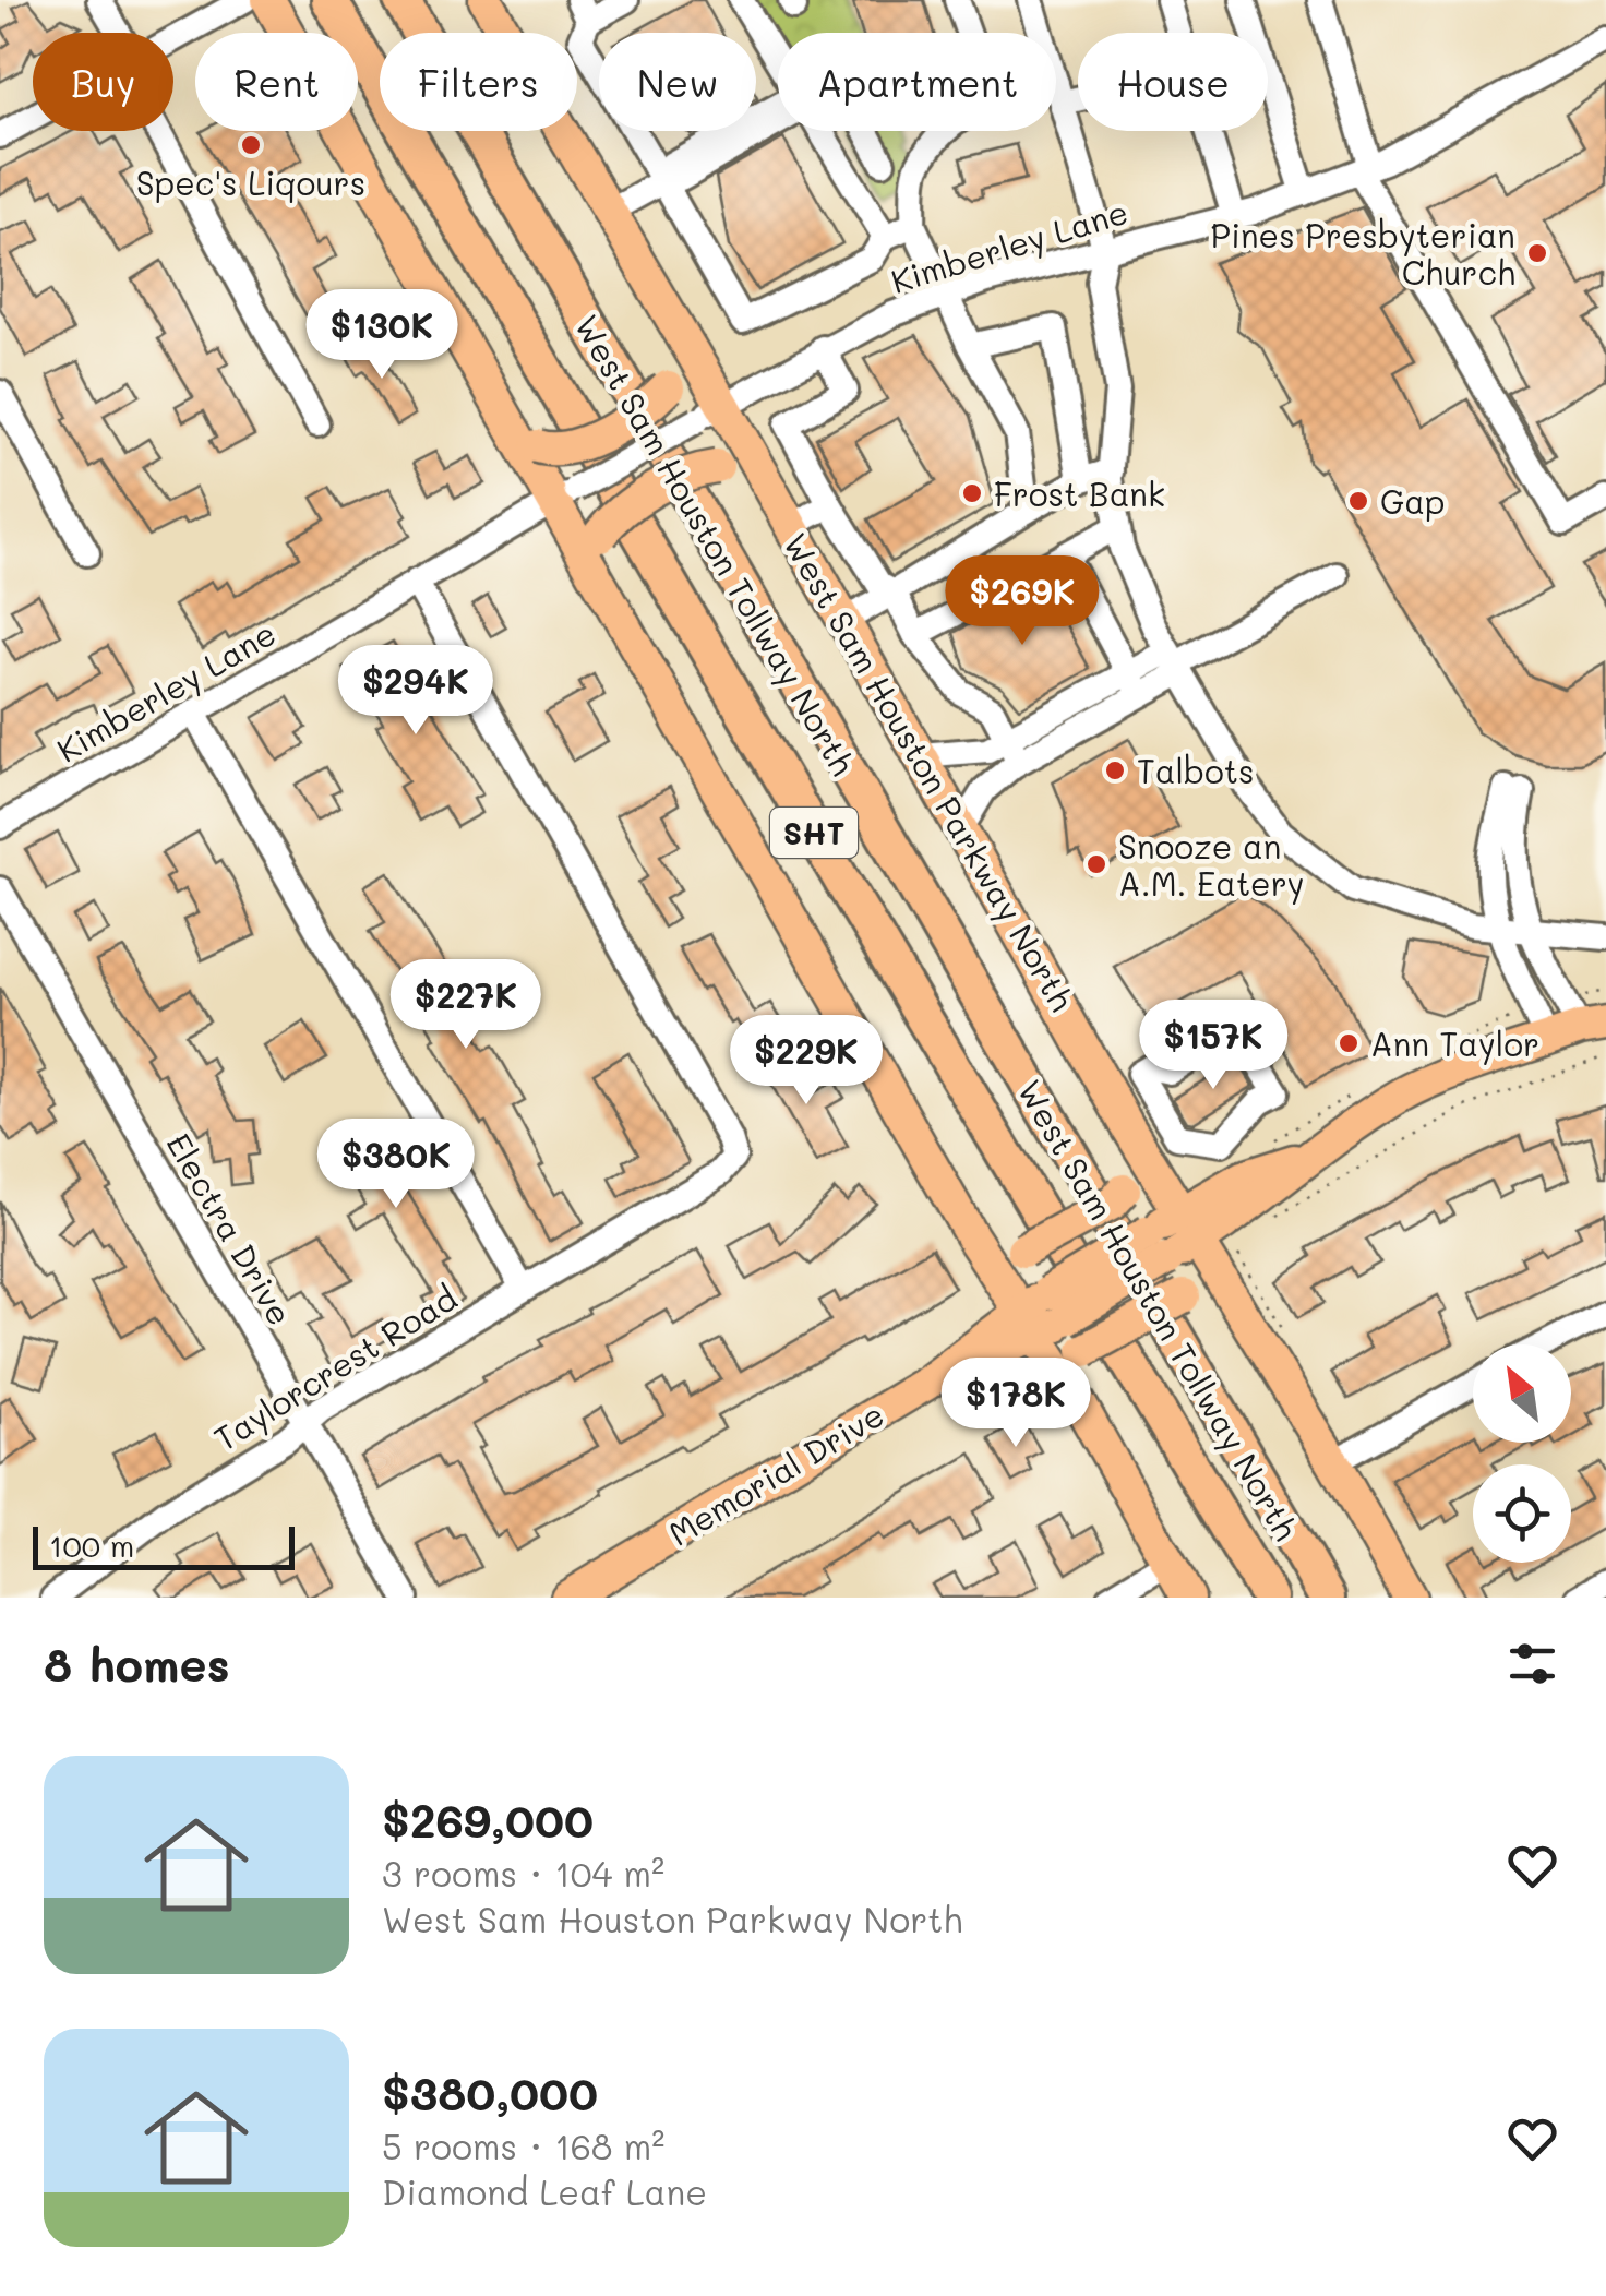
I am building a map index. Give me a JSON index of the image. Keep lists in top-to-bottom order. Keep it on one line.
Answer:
{"streets":{"highway":["West Sam Houston Tollway North","SHT"],"main road":["West Sam Houston Parkway North","Memorial Drive"],"street":["Kimberley Lane","Electra Drive","Taylorcrest Road"]},"crossings":[["Kimberley Lane","West Sam Houston Parkway North"],["Kimberley Lane","Taylorcrest Road"],["West Sam Houston Parkway North","Memorial Drive"],["Electra Drive","Taylorcrest Road"]],"places":["Spec's Liqours","Pines Presbyterian Church","Frost Bank","Gap","Talbots","Snooze an A.M. Eatery","Ann Taylor"],"scale_bar":"100 m","north":"top left","page":{"chip":["Buy","Rent","Filters","New","Apartment","House"],"price":["$130K","$269K","$294K","$227K","$157K","$229K","$380K","$178K"],"scale":"100 m","heading":"8 homes","list":[{"name":"$269,000","note":"3 rooms · 104 m² · West Sam Houston Parkway North"},{"name":"$380,000","note":"5 rooms · 168 m² · Diamond Leaf Lane"}]}}
